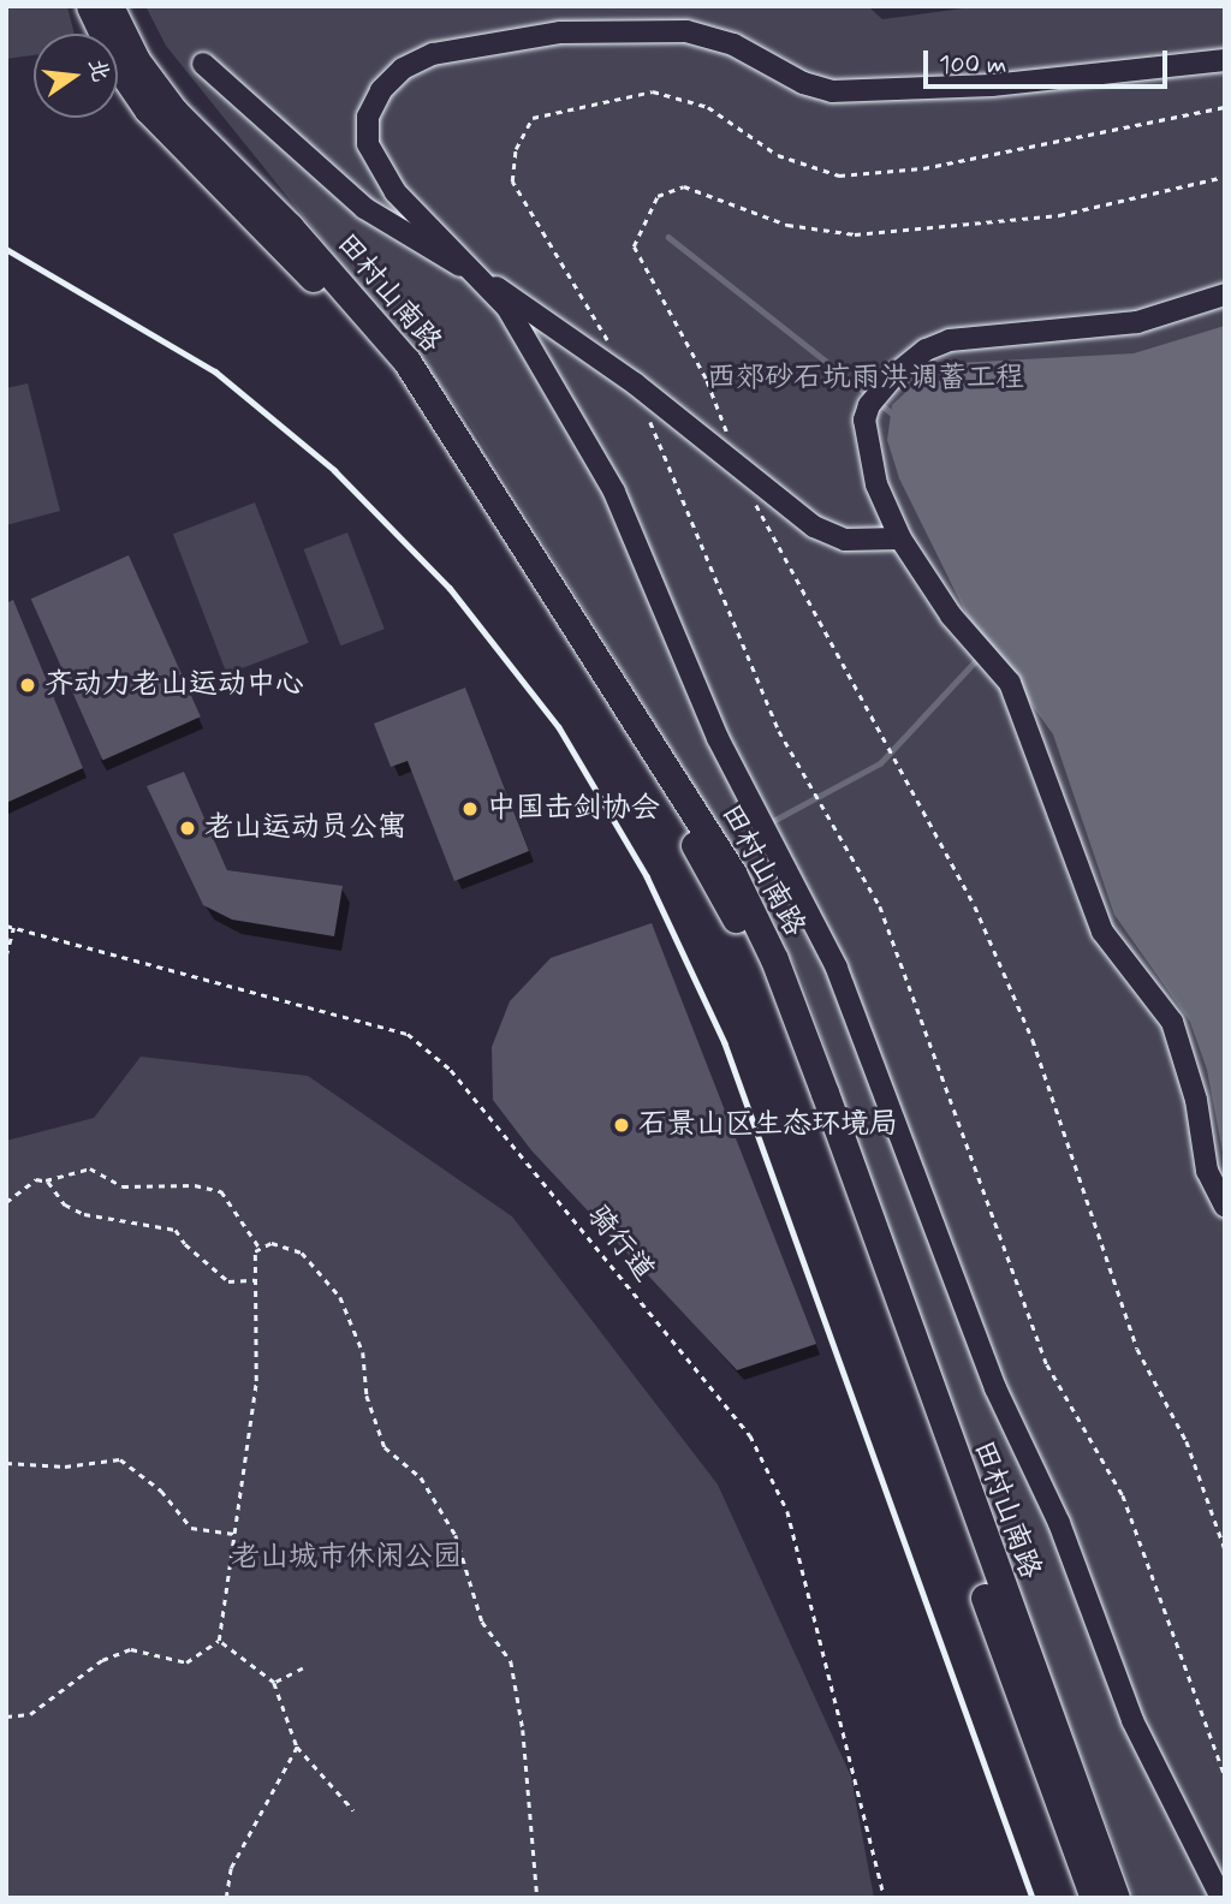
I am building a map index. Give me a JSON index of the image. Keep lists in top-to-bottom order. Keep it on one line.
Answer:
{"streets":{"main road":["田村山南路"],"path":["骑行道"]},"parks":["西郊砂石坑雨洪调蓄工程","老山城市休闲公园"],"places":["齐动力老山运动中心","中国击剑协会","老山运动员公寓","石景山区生态环境局"],"scale_bar":"100 m","north":"right"}
